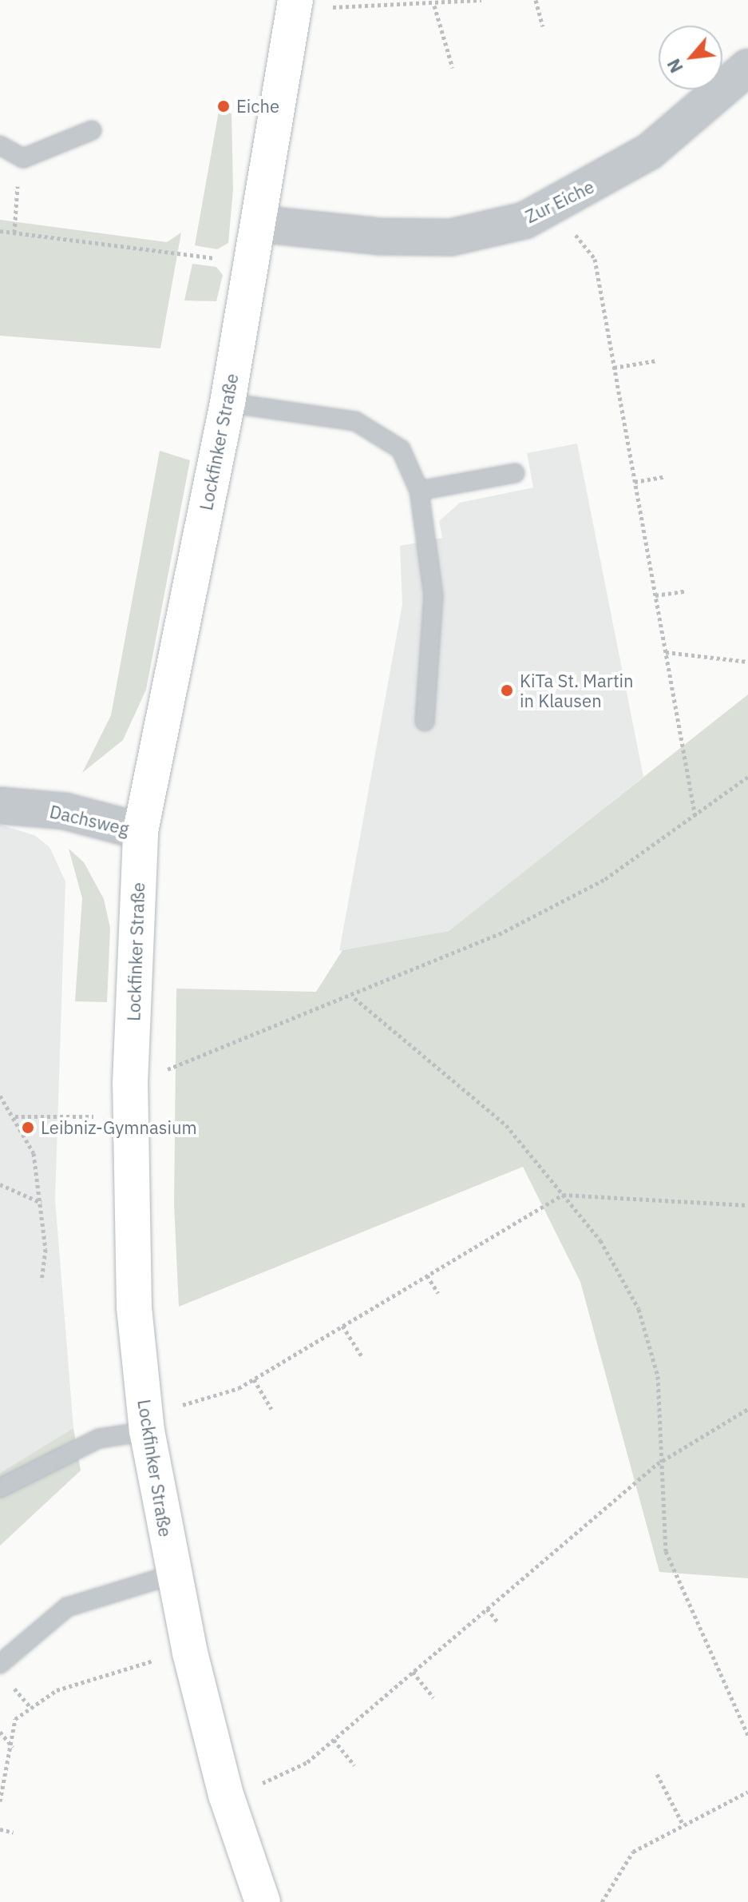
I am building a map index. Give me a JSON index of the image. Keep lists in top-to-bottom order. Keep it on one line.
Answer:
{"streets":{"street":["Zur Eiche","Lockfinker Straße","Dachsweg"]},"crossings":[["Zur Eiche","Lockfinker Straße"],["Lockfinker Straße","Dachsweg"]],"places":["Eiche","KiTa St. Martin in Klausen","Leibniz-Gymnasium"],"north":"bottom left"}
